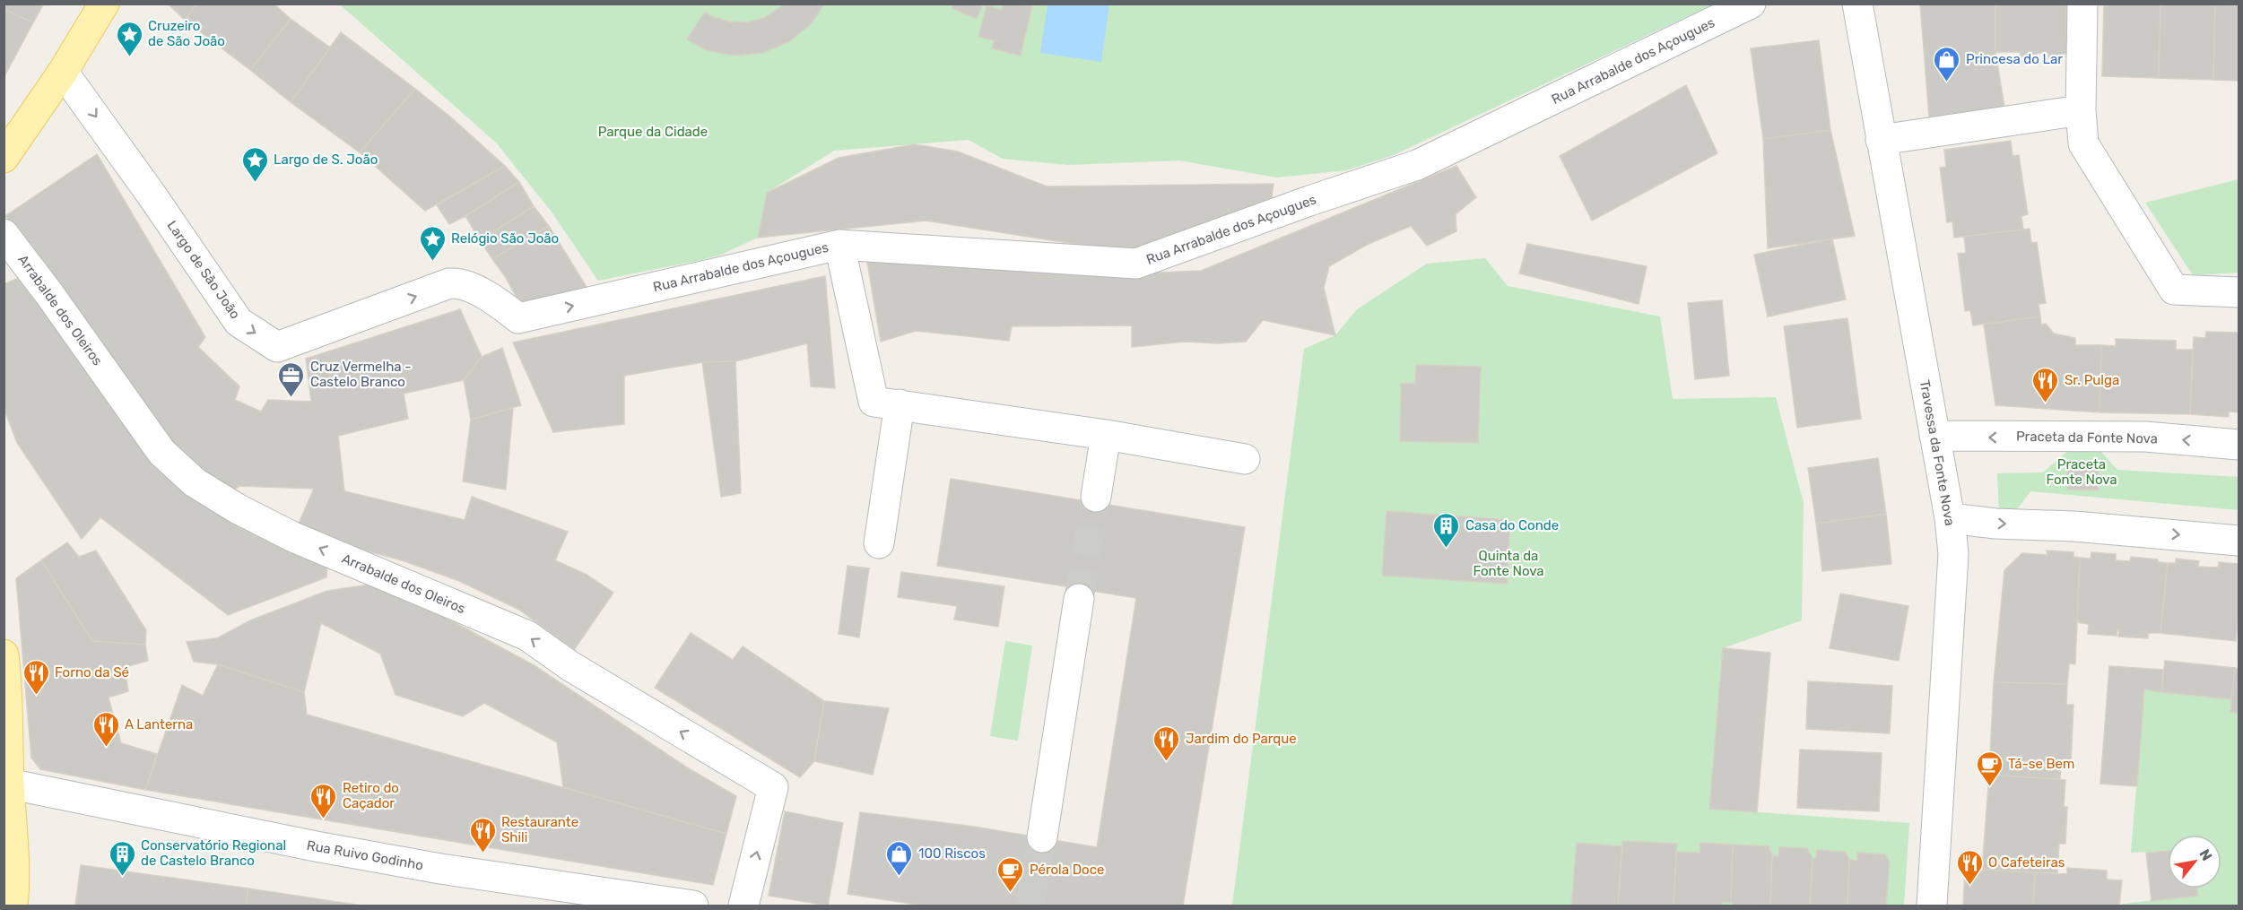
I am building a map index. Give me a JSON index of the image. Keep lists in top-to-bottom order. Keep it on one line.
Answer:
{"streets":{"street":["Rua Arrabalde dos Açougues","Largo de São João","Arrabalde dos Oleiros","Praceta da Fonte Nova","Travessa da Fonte Nova","Rua Ruivo Godinho"]},"crossings":[["Rua Arrabalde dos Açougues","Largo de São João"],["Praceta da Fonte Nova","Travessa da Fonte Nova"]],"one_way":["Largo de São João","Arrabalde dos Oleiros"],"parks":["Parque da Cidade","Praceta Fonte Nova","Quinta da Fonte Nova"],"places":{"place":["Cruzeiro de São João","Largo de S. João","Relógio São João"],"shop":["Princesa do Lar","100 Riscos"],"office":["Cruz Vermelha - Castelo Branco"],"restaurant":["Sr. Pulga","Forno da Sé","A Lanterna","Jardim do Parque","Retiro do Caçador","Restaurante Shili","O Cafeteiras"],"building":["Casa do Conde","Conservatório Regional de Castelo Branco"],"cafe":["Tá-se Bem","Pérola Doce"]},"north":"top right"}
